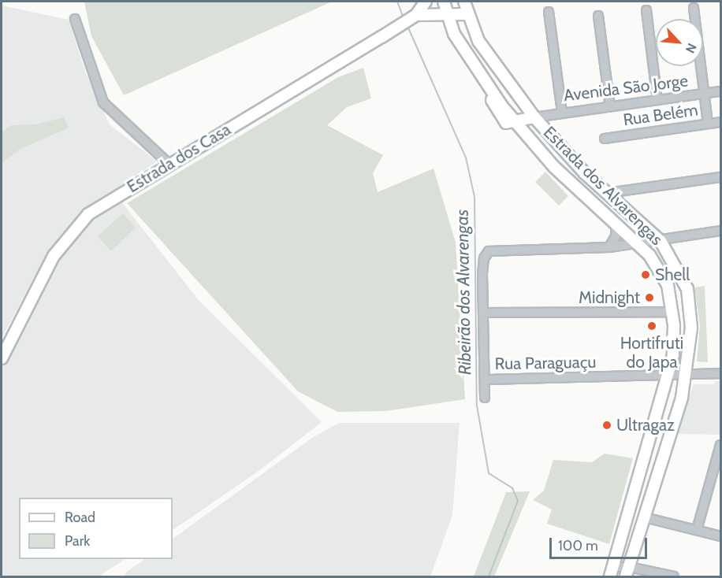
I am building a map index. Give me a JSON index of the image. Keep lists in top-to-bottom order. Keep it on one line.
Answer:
{"streets":{"main road":["Estrada dos Casa","Estrada dos Alvarengas"],"street":["Avenida São Jorge","Rua Belém","Rua Paraguaçu"]},"crossings":[["Avenida São Jorge","Estrada dos Alvarengas"],["Estrada dos Alvarengas","Rua Paraguaçu"]],"water":["Ribeirão dos Alvarengas"],"places":["Shell","Midnight","Hortifruti do Japa","Ultragaz"],"legend":["Road","Park"],"scale_bar":"100 m","north":"bottom right"}
